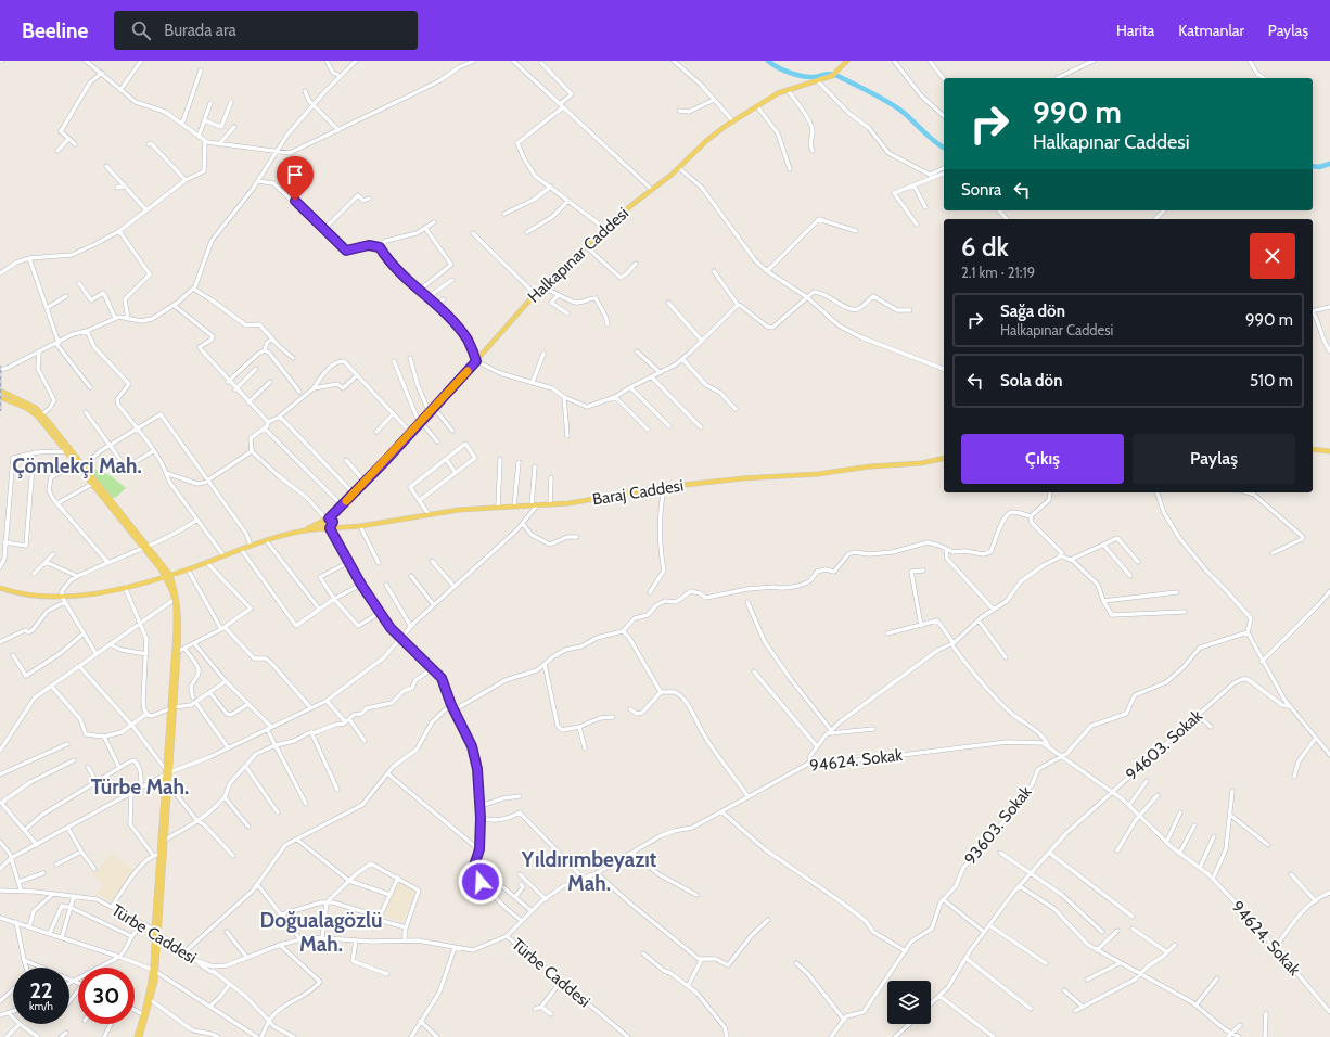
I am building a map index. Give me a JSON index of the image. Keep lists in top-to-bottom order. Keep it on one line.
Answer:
{"streets":{"main road":["Halkapınar Caddesi","Baraj Caddesi"],"street":["94603. Sokak","94624. Sokak","93603. Sokak","Türbe Caddesi"]},"crossings":[["Halkapınar Caddesi","Baraj Caddesi"],["94603. Sokak","94624. Sokak"],["94624. Sokak","93603. Sokak"],["94624. Sokak","Türbe Caddesi"]],"districts":["Çömlekçi Mah.","Türbe Mah.","Yıldırımbeyazıt Mah.","Doğualagözlü Mah."],"page":{"header":"Beeline","search":"Burada ara","nav":["Harita","Katmanlar","Paylaş"],"turn":["990 m","Halkapınar Caddesi"],"then":"Sonra","heading":["6 dk","2.1 km · 21:19"],"list":[{"name":"Sağa dön","note":"Halkapınar Caddesi","value":"990 m"},{"name":"Sola dön","value":"510 m"}],"buttons":["Çıkış","Paylaş"],"speed":"22 km/h","limit":"30"}}
